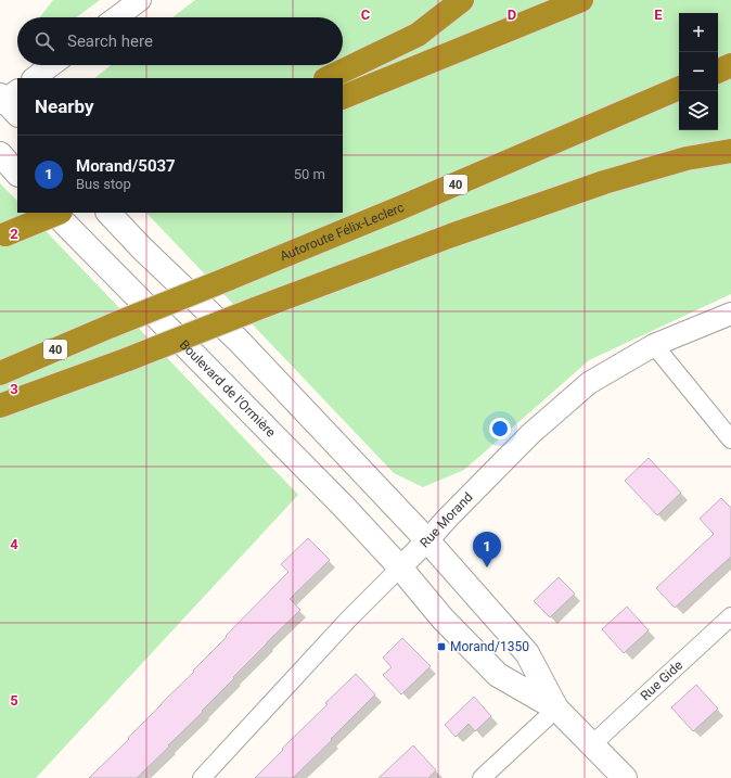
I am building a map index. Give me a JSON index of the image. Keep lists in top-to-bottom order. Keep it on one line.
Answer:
{"streets":{"highway":["40","Autoroute Félix-Leclerc"],"main road":["Boulevard de l'Ormière"],"street":["Rue Morand","Rue Gide"]},"crossings":[["Boulevard de l'Ormière","Rue Morand"]],"places":{"transit":["Morand/1350"]},"page":{"map_buttons":["+","−"],"search":"Search here","heading":"Nearby","list":[{"mark":"1","name":"Morand/5037","note":"Bus stop","value":"50 m"}],"pins":"1"},"grid":{"columns":["C","D","E"],"rows":["2","3","4","5"]}}
